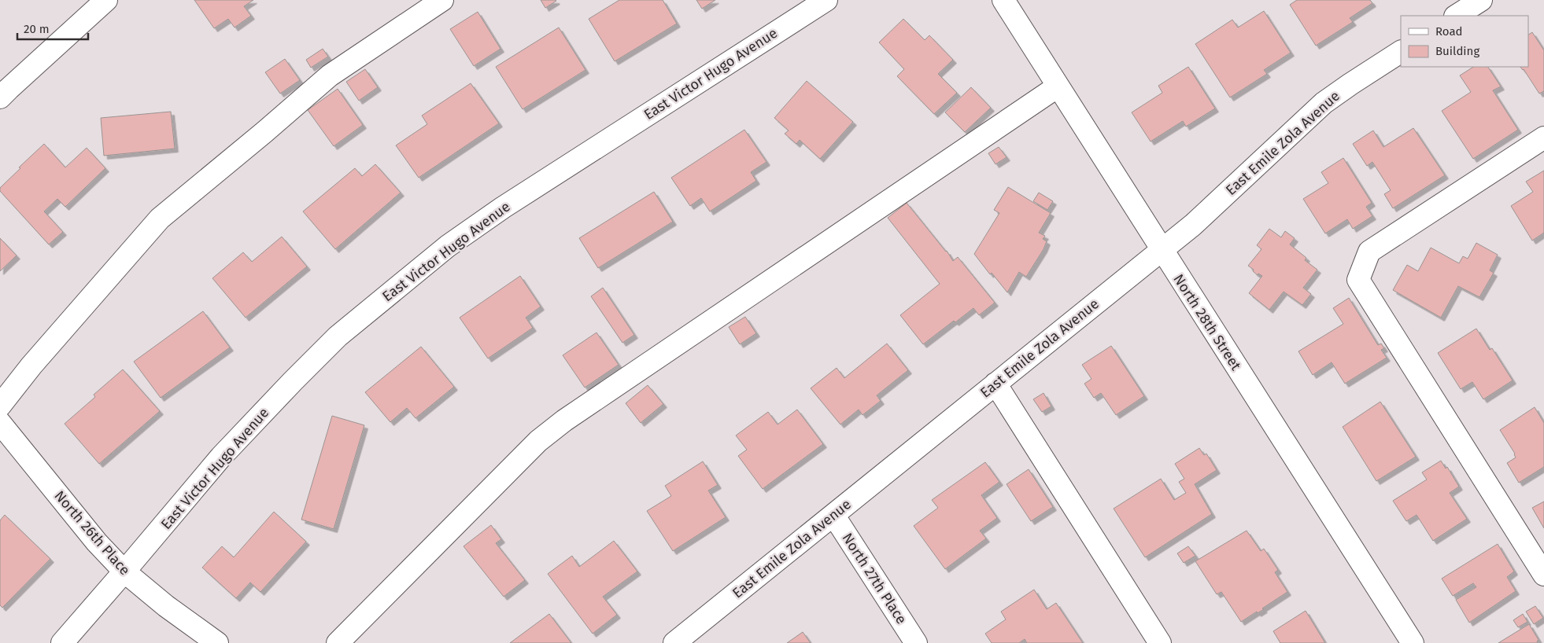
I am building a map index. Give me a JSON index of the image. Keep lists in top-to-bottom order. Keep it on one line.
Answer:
{"streets":{"street":["East Victor Hugo Avenue","East Emile Zola Avenue","North 28th Street","North 26th Place","North 27th Place"]},"crossings":[["East Victor Hugo Avenue","North 26th Place"],["East Emile Zola Avenue","North 28th Street"],["East Emile Zola Avenue","North 27th Place"]],"legend":["Road","Building"],"scale_bar":"20 m"}
